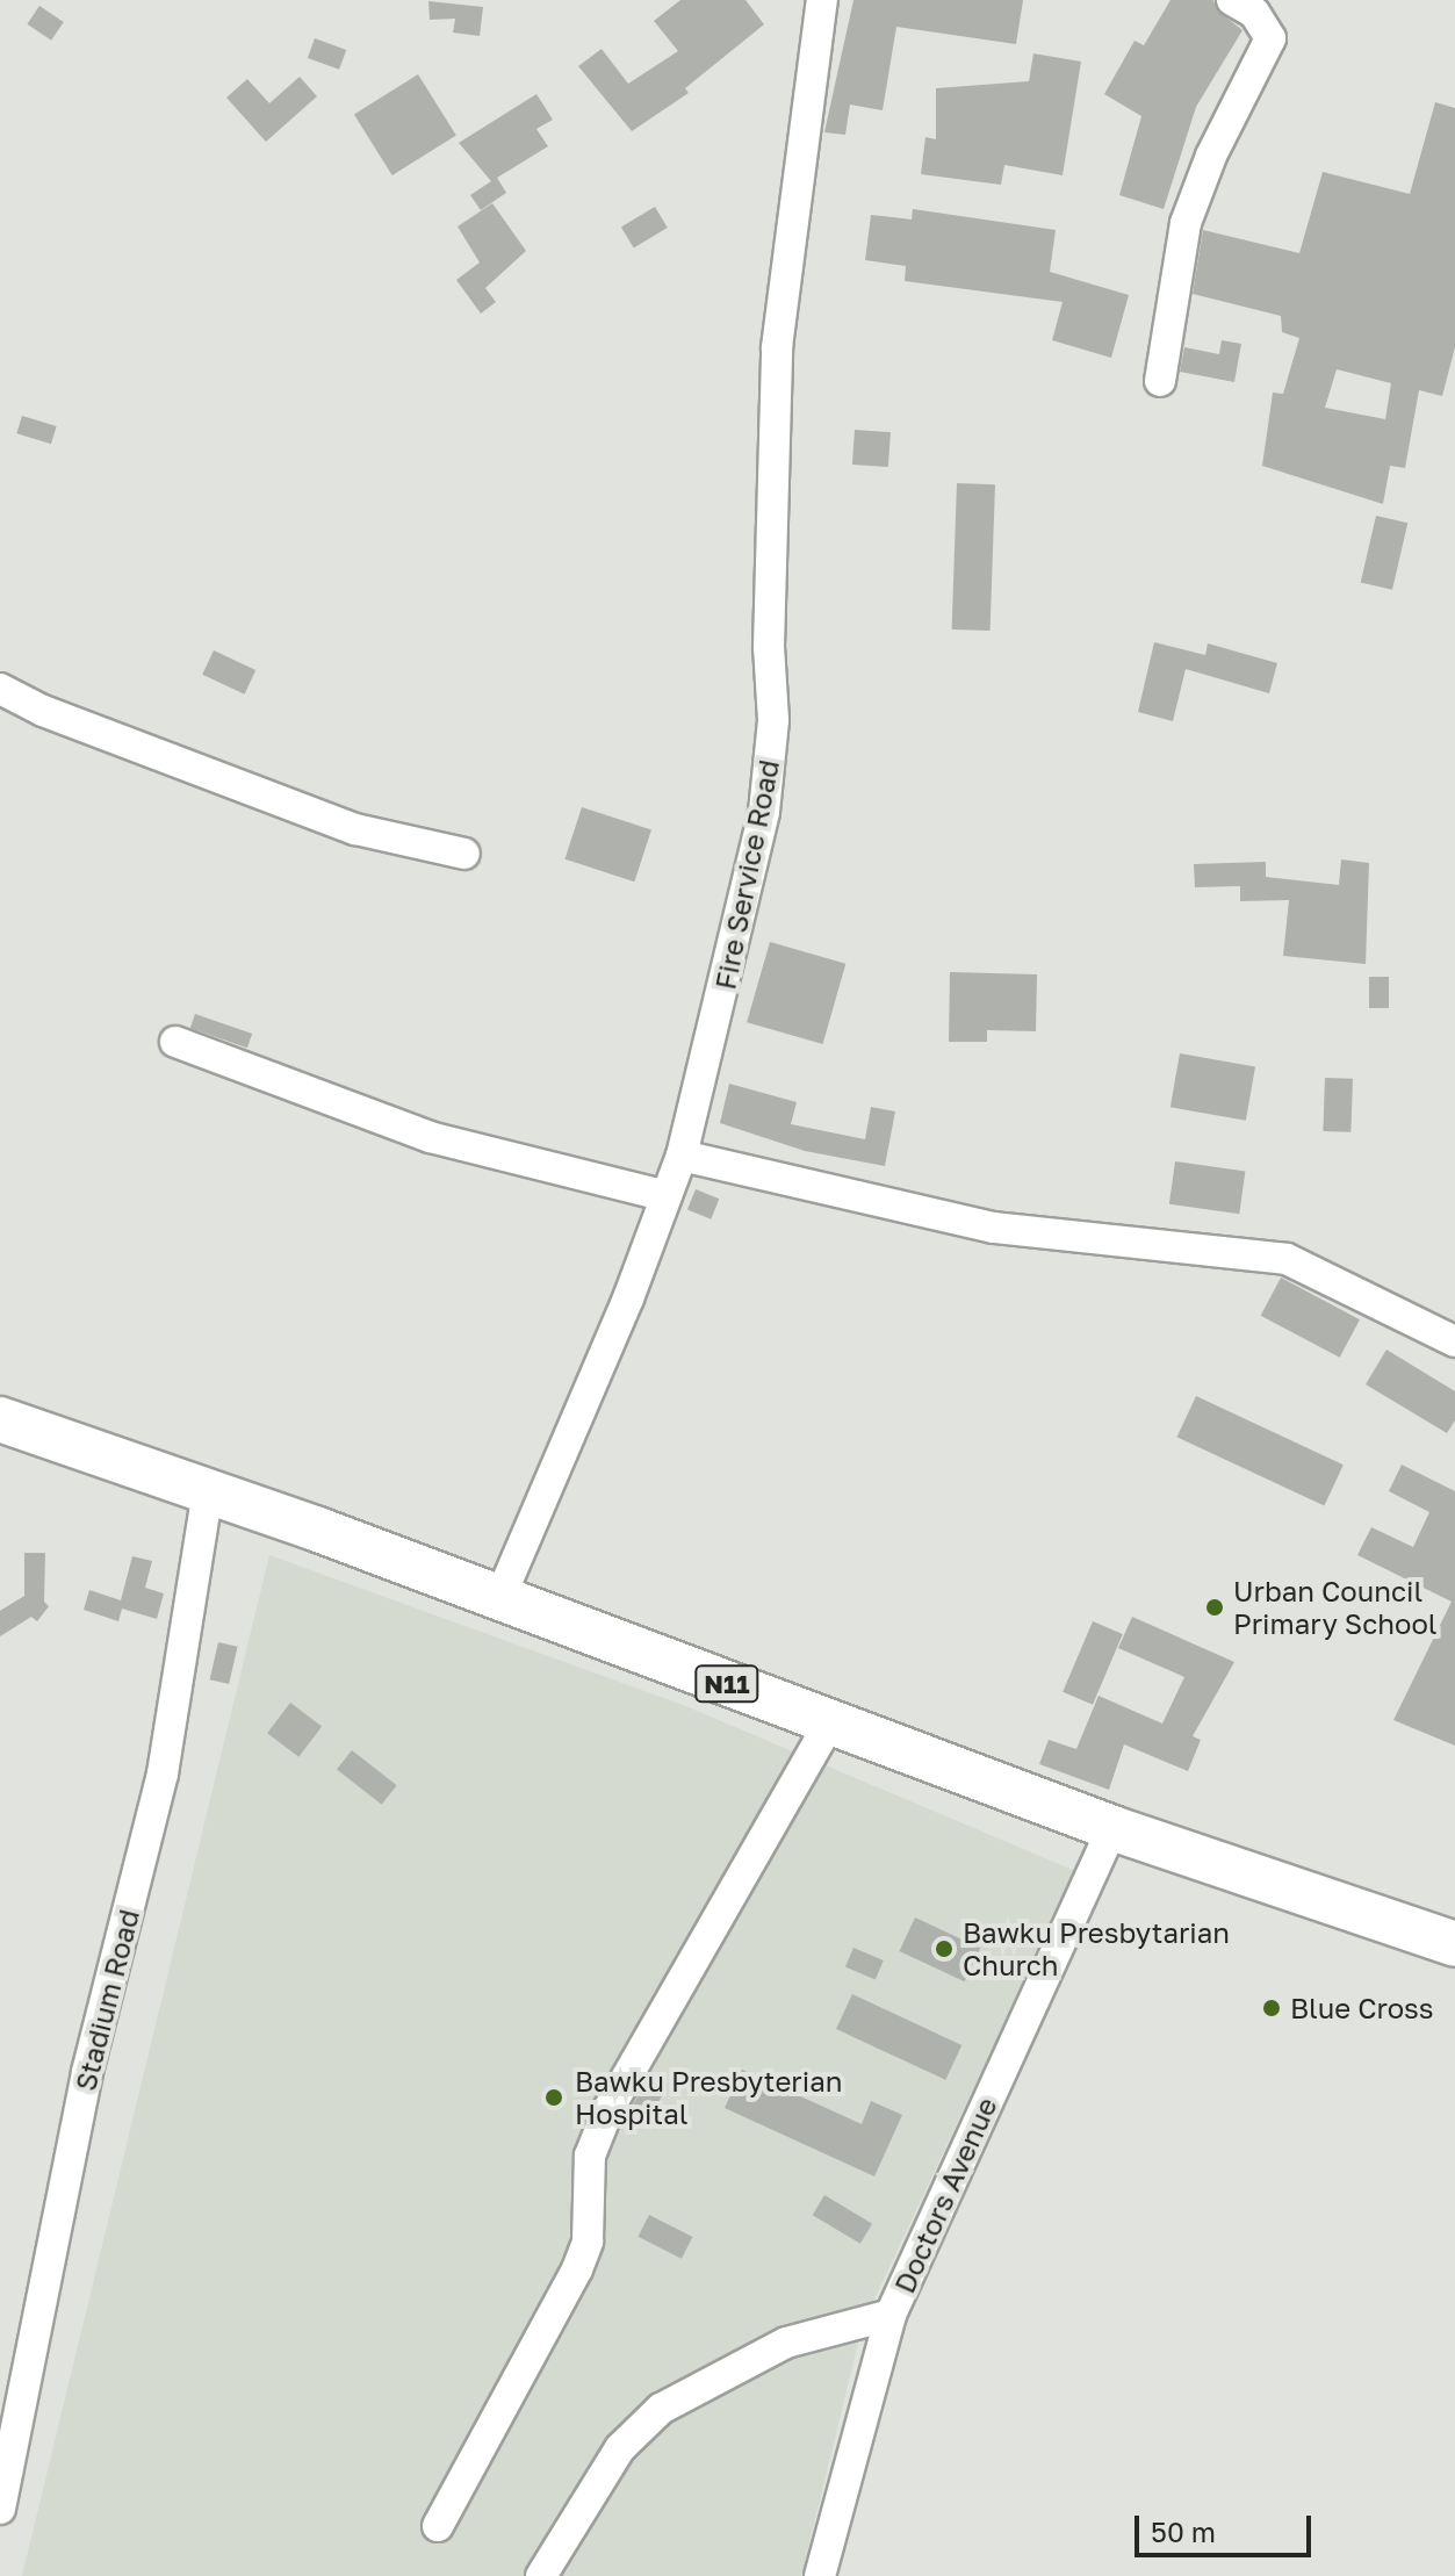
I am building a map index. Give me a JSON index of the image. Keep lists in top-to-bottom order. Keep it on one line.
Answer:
{"streets":{"highway":["N11"],"street":["Fire Service Road","Stadium Road","Doctors Avenue"]},"crossings":[["Fire Service Road","N11"],["N11","Stadium Road"],["N11","Doctors Avenue"]],"places":["Urban Council Primary School","Bawku Presbytarian Church","Blue Cross","Bawku Presbyterian Hospital"],"scale_bar":"50 m"}
